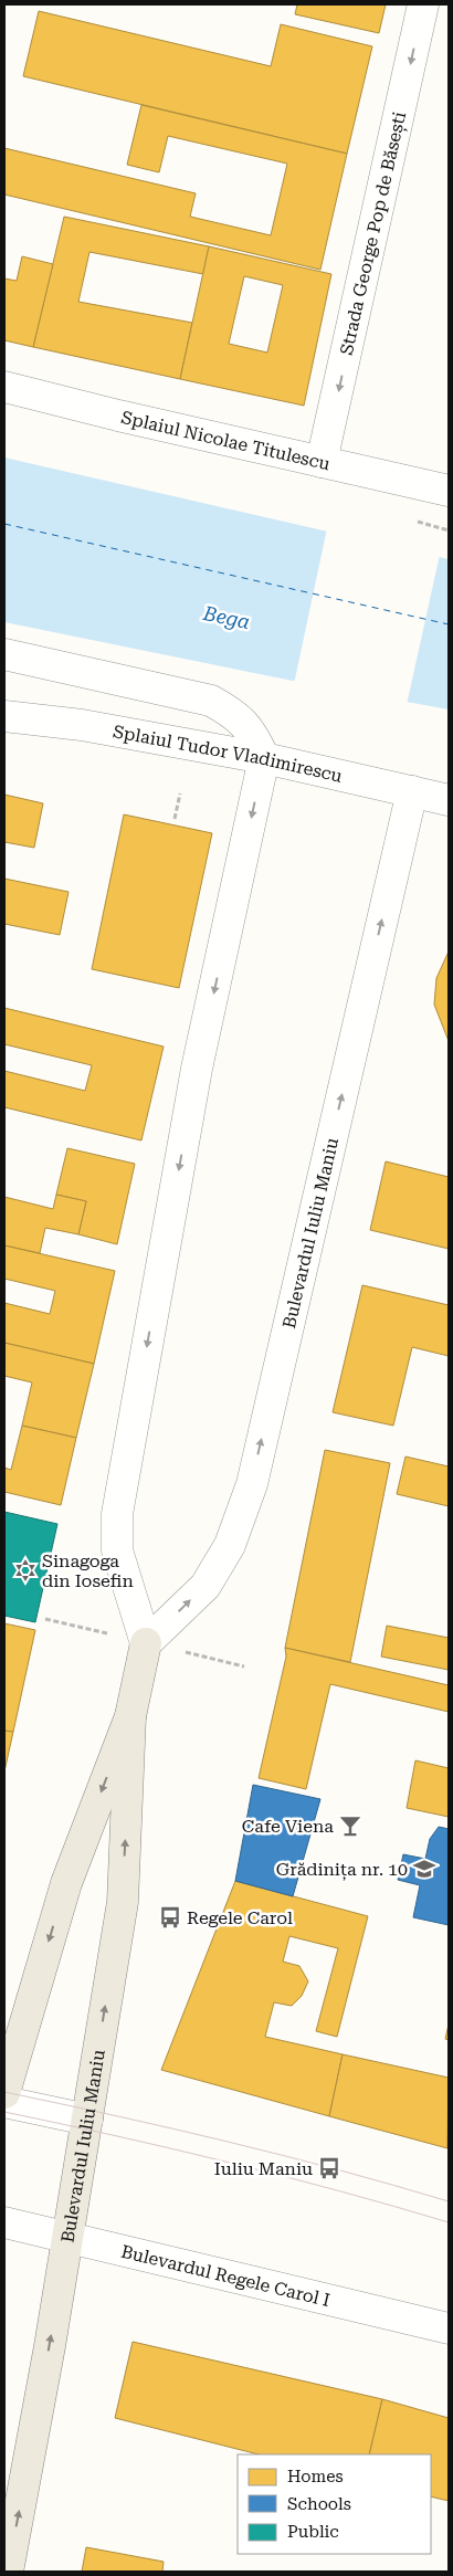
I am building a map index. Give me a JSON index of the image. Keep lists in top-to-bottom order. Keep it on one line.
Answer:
{"streets":{"main road":["Bulevardul Iuliu Maniu"],"street":["Strada George Pop de Băsești","Splaiul Nicolae Titulescu","Splaiul Tudor Vladimirescu","Bulevardul Regele Carol I"]},"crossings":[["Strada George Pop de Băsești","Splaiul Nicolae Titulescu"],["Splaiul Tudor Vladimirescu","Bulevardul Iuliu Maniu"],["Bulevardul Iuliu Maniu","Bulevardul Regele Carol I"]],"one_way":["Strada George Pop de Băsești"],"water":["Bega"],"places":{"synagogue":["Sinagoga din Iosefin"],"bar":["Cafe Viena"],"school or university":["Grădinița nr. 10"],"bus stop":["Regele Carol","Iuliu Maniu"]},"legend":["Homes","Schools","Public"]}
